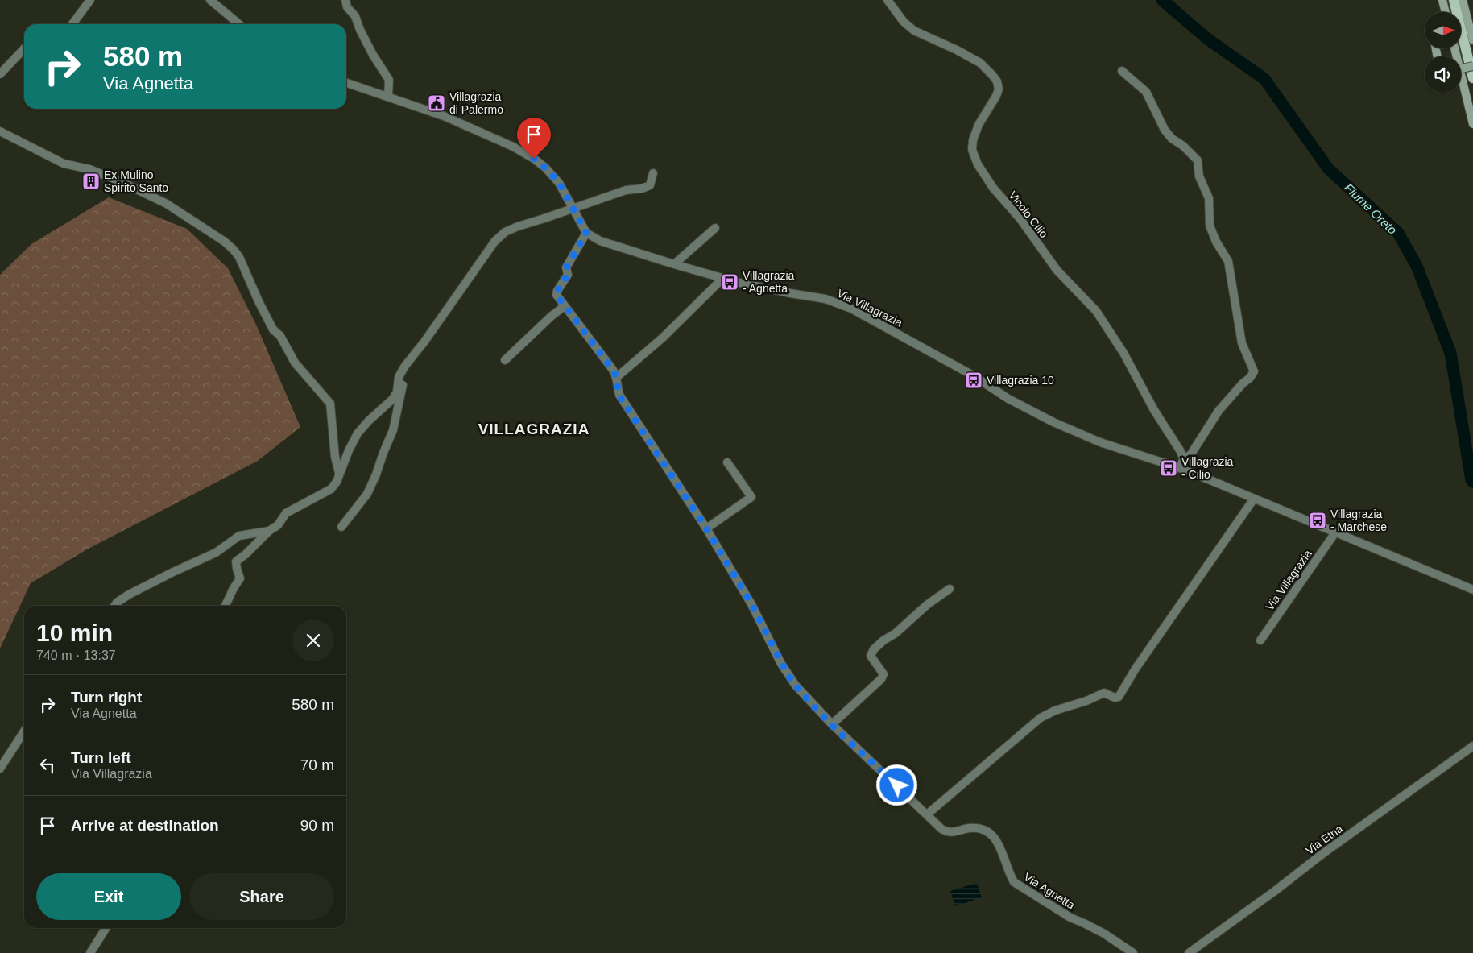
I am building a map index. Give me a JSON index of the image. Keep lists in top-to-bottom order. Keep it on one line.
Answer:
{"streets":{"street":["Vicolo Cilio","Via Villagrazia","Via Etna","Via Agnetta"]},"crossings":[["Via Villagrazia","Via Agnetta"]],"districts":["VILLAGRAZIA"],"water":["Fiume Oreto"],"places":{"public building":["Villagrazia di Palermo"],"building":["Ex Mulino Spirito Santo"],"bus stop":["Villagrazia - Agnetta","Villagrazia 10","Villagrazia - Cilio","Villagrazia - Marchese"]},"north":"right","page":{"turn":["580 m","Via Agnetta"],"heading":["10 min","740 m · 13:37"],"list":[{"name":"Turn right","note":"Via Agnetta","value":"580 m"},{"name":"Turn left","note":"Via Villagrazia","value":"70 m"},{"name":"Arrive at destination","value":"90 m"}],"buttons":["Exit","Share"]}}
